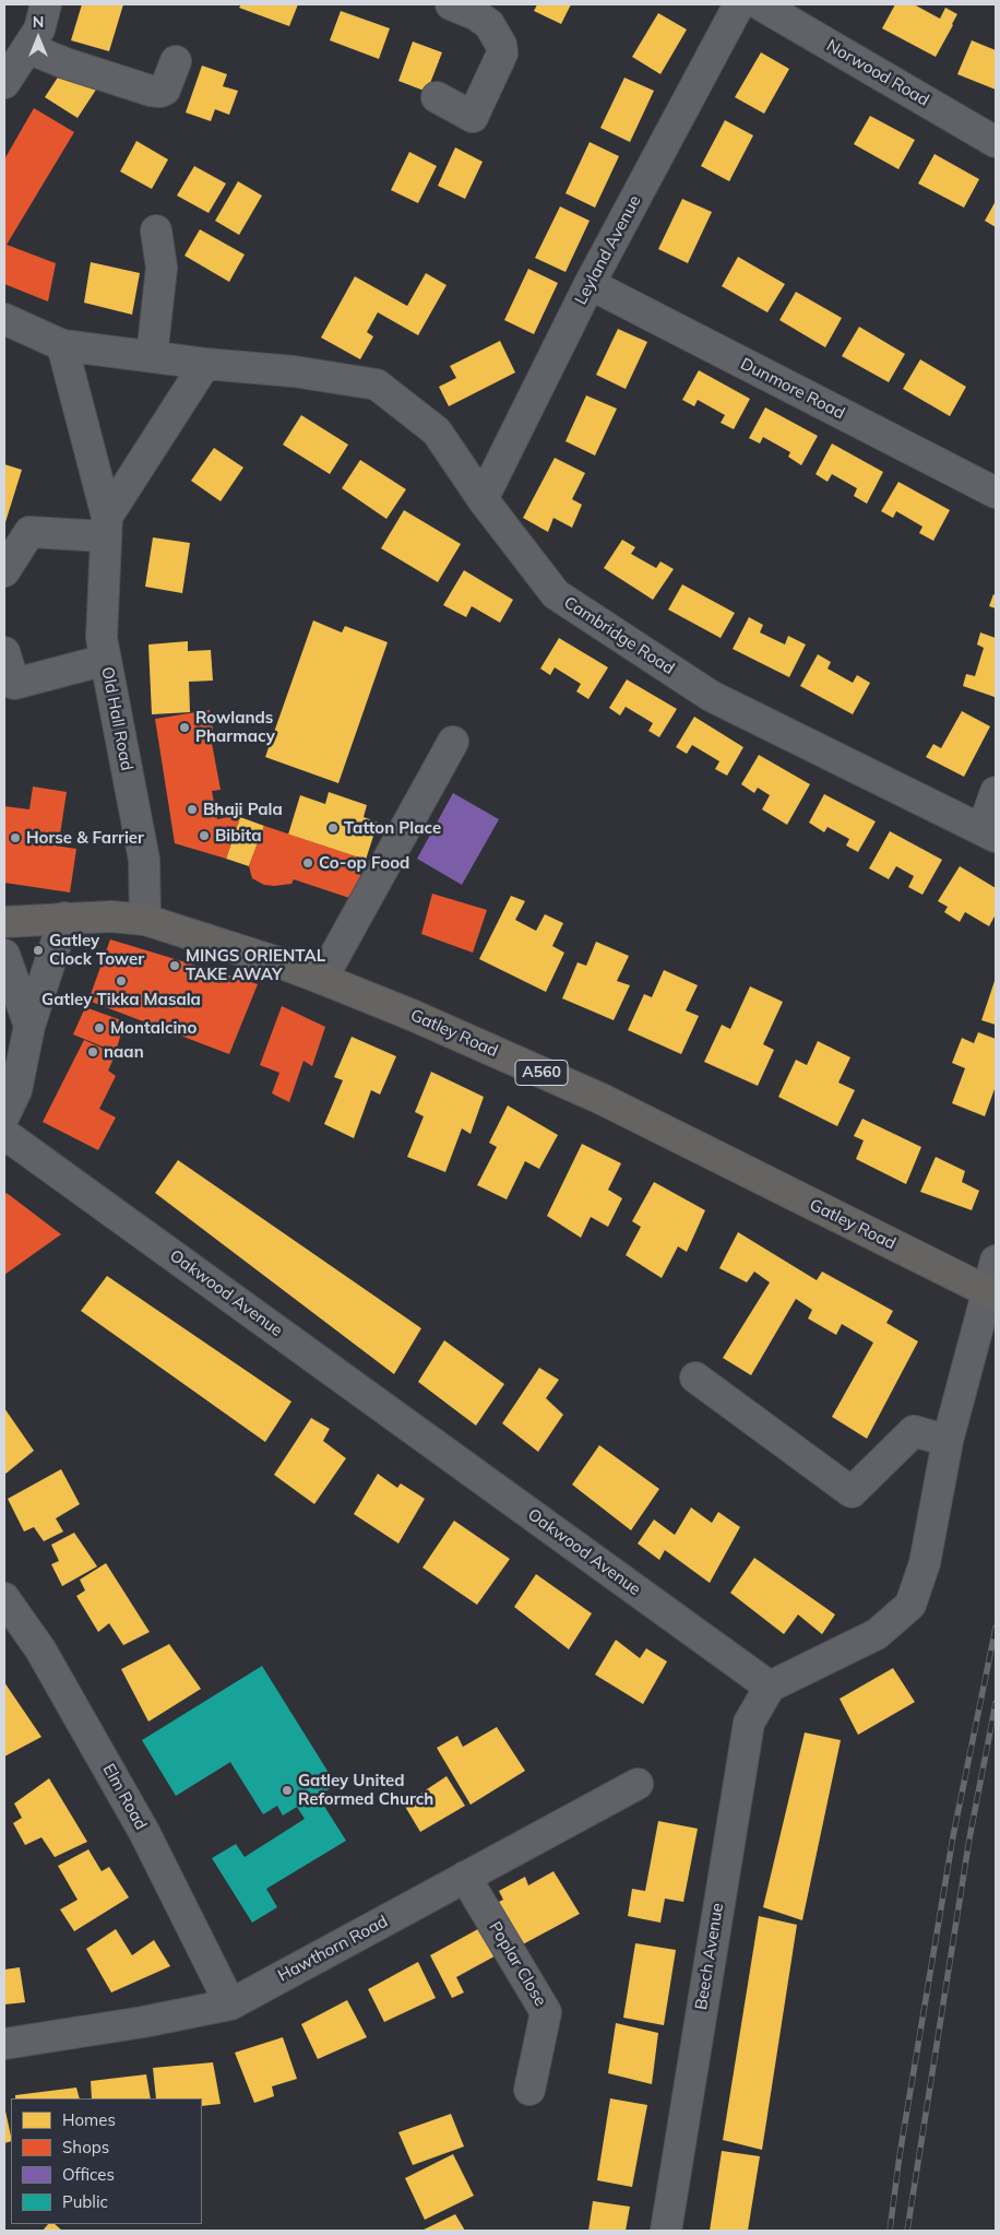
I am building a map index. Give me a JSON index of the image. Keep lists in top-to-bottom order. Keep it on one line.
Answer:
{"streets":{"main road":["Gatley Road","A560"],"street":["Norwood Road","Leyland Avenue","Dunmore Road","Cambridge Road","Old Hall Road","Oakwood Avenue","Elm Road","Hawthorn Road","Beech Avenue","Poplar Close"]},"crossings":[["Leyland Avenue","Dunmore Road"],["Leyland Avenue","Cambridge Road"],["Old Hall Road","Gatley Road"],["Oakwood Avenue","Beech Avenue"],["Elm Road","Hawthorn Road"],["Hawthorn Road","Poplar Close"]],"places":["Rowlands Pharmacy","Bhaji Pala","Tatton Place","Bibita","Horse & Farrier","Co-op Food","Gatley Clock Tower","MINGS ORIENTAL TAKE AWAY","Gatley Tikka Masala","Montalcino","naan","Gatley United Reformed Church"],"legend":["Homes","Shops","Offices","Public"],"north":"top"}
